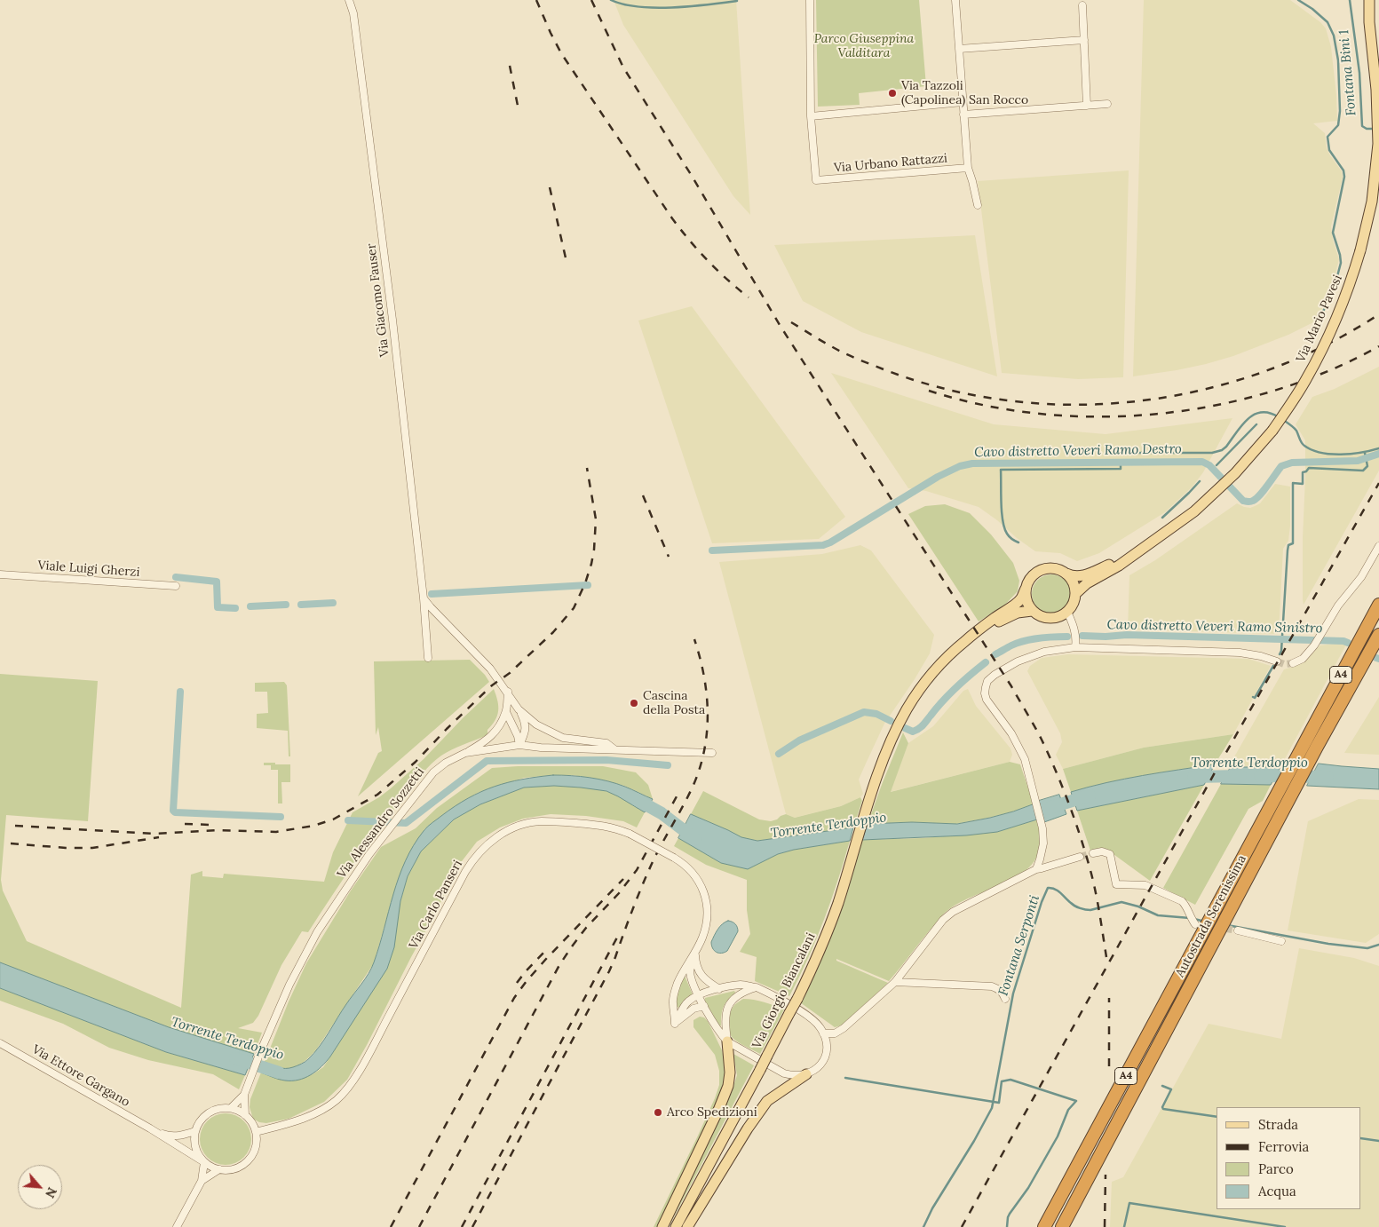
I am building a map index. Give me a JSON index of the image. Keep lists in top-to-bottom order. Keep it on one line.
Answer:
{"streets":{"highway":["A4","Autostrada Serenissima"],"main road":["Via Mario Pavesi","Via Giorgio Biancalani"],"street":["Via Urbano Rattazzi","Via Giacomo Fauser","Viale Luigi Gherzi","Via Alessandro Sozzetti","Via Carlo Panseri","Via Ettore Gargano"]},"crossings":[["Via Alessandro Sozzetti","Via Carlo Panseri"],["Via Alessandro Sozzetti","Via Ettore Gargano"],["Via Carlo Panseri","Via Ettore Gargano"]],"water":["Fontana Bini 1","Cavo distretto Veveri Ramo Destro","Cavo distretto Veveri Ramo Sinistro","Torrente Terdoppio","Fontana Serponti"],"parks":["Parco Giuseppina Valditara"],"places":["Via Tazzoli (Capolinea) San Rocco","Cascina della Posta","Arco Spedizioni"],"legend":["Strada","Ferrovia","Parco","Acqua"],"north":"bottom right"}
